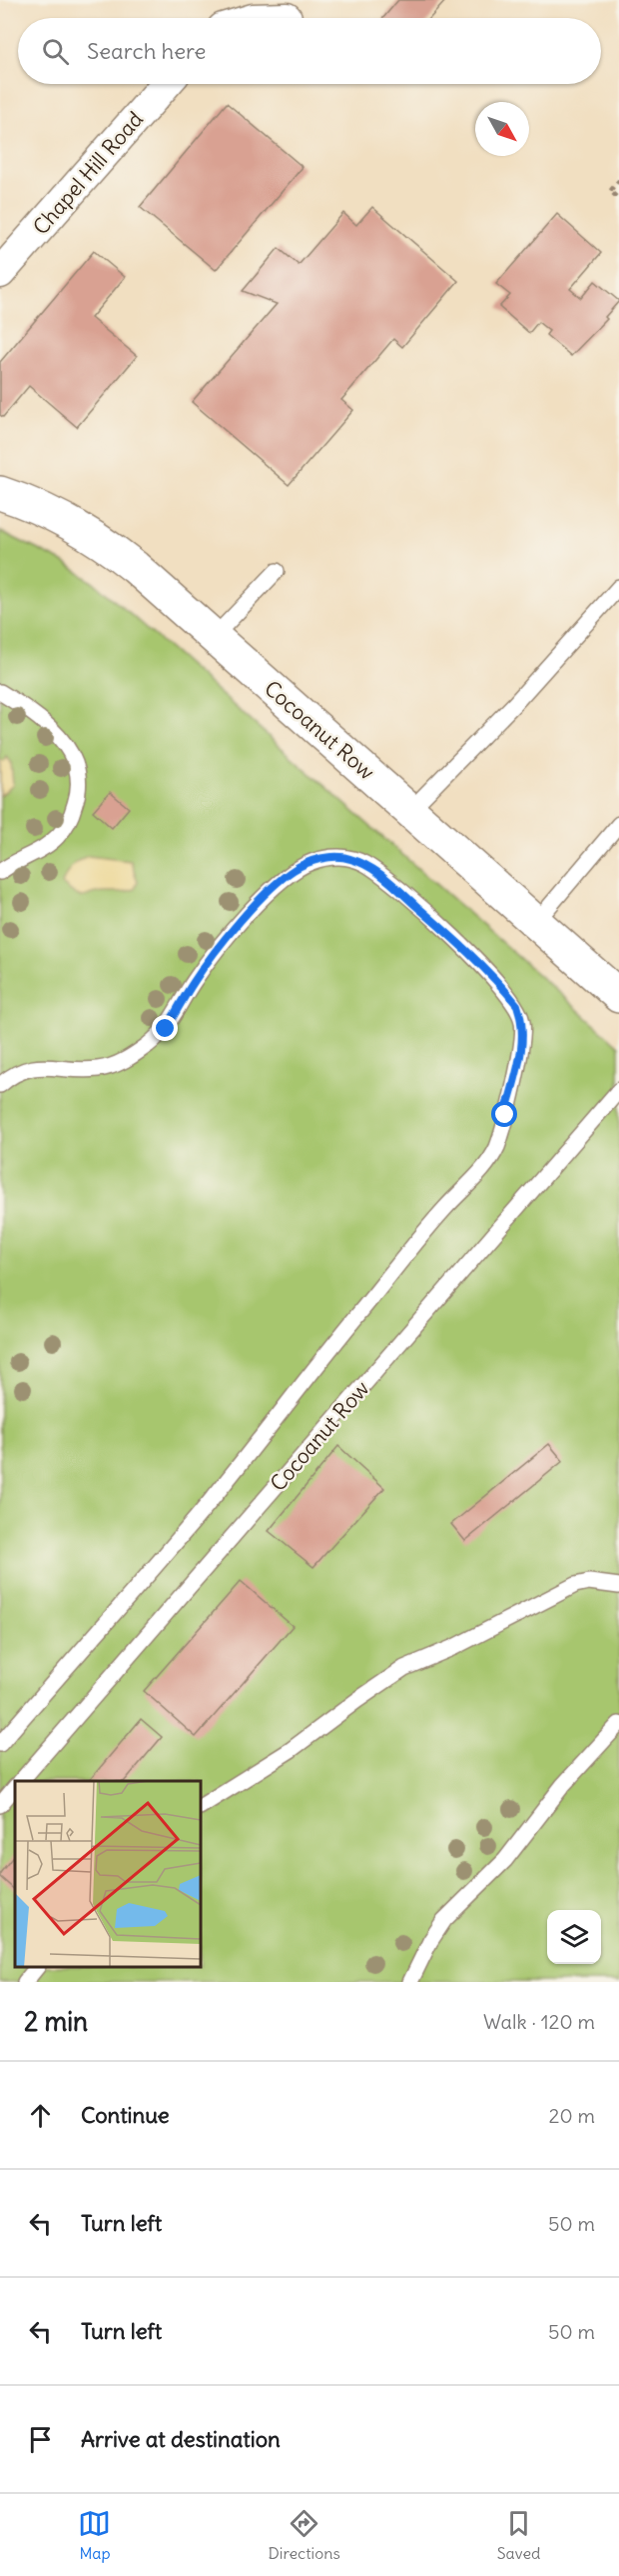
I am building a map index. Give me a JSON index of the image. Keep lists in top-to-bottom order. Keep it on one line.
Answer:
{"streets":{"street":["Chapel Hill Road","Cocoanut Row"]},"north":"bottom right","page":{"search":"Search here","heading":["2 min","Walk · 120 m"],"list":[["Continue","20 m"],["Turn left","50 m"],["Turn left","50 m"],"Arrive at destination"],"nav":["Map","Directions","Saved"]}}
